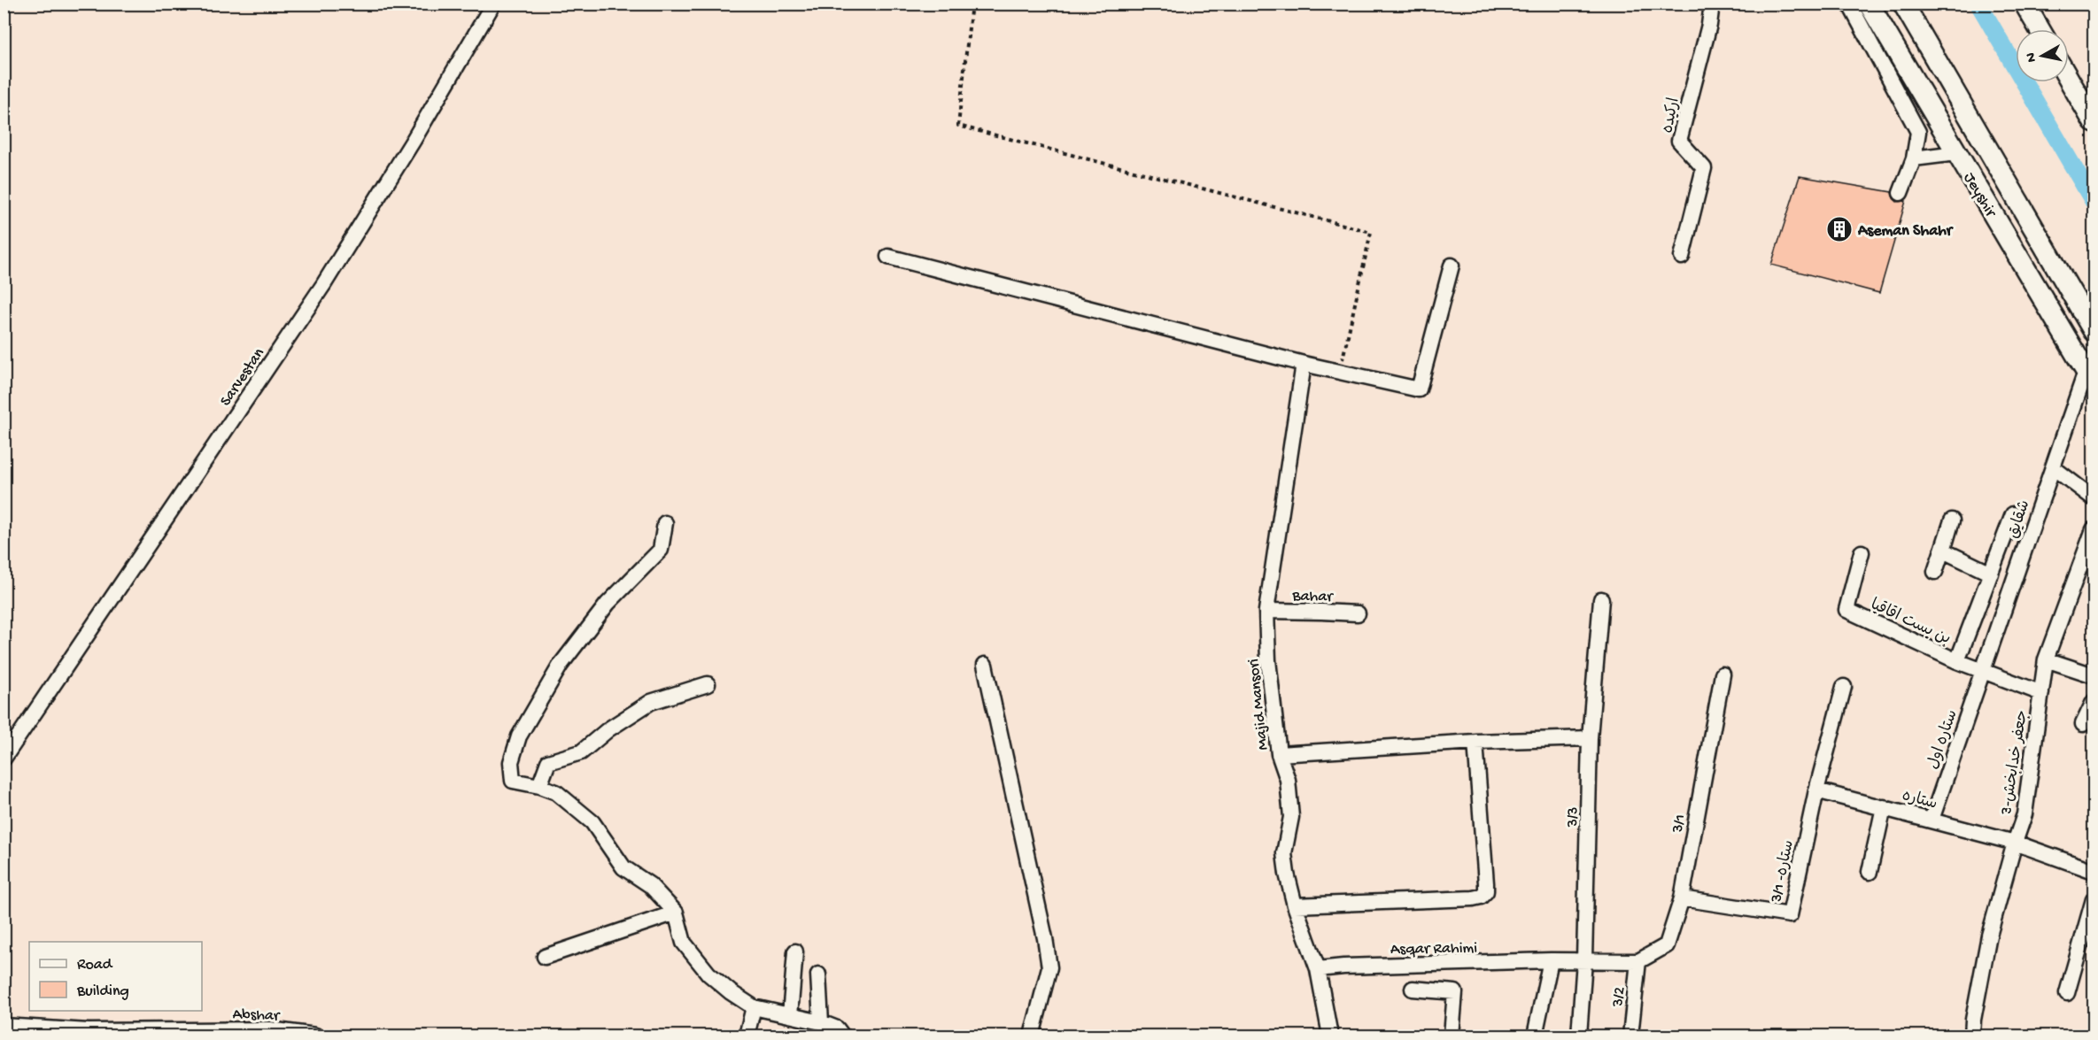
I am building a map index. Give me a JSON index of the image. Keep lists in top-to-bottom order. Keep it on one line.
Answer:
{"streets":{"main road":["Jeyshir"],"street":["ارکیده","Sarvestan","شقایق","Bahar","بن بست اقاقیا","Majid Mansori","ستاره اول","جعفر خدابخش-3","ستاره","3/3","3/1","ستاره- 3/1","Asqar Rahimi","3/2","Abshar"]},"crossings":[["Jeyshir","شقایق"],["شقایق","ستاره اول"],["Bahar","Majid Mansori"],["Majid Mansori","Asqar Rahimi"],["ستاره اول","ستاره"],["جعفر خدابخش-3","ستاره"],["ستاره","ستاره- 3/1"],["3/3","Asqar Rahimi"],["3/1","ستاره- 3/1"],["3/1","Asqar Rahimi"],["3/1","3/2"],["Asqar Rahimi","3/2"]],"places":{"building":["Aseman Shahr"]},"legend":["Road","Building"],"north":"left"}
